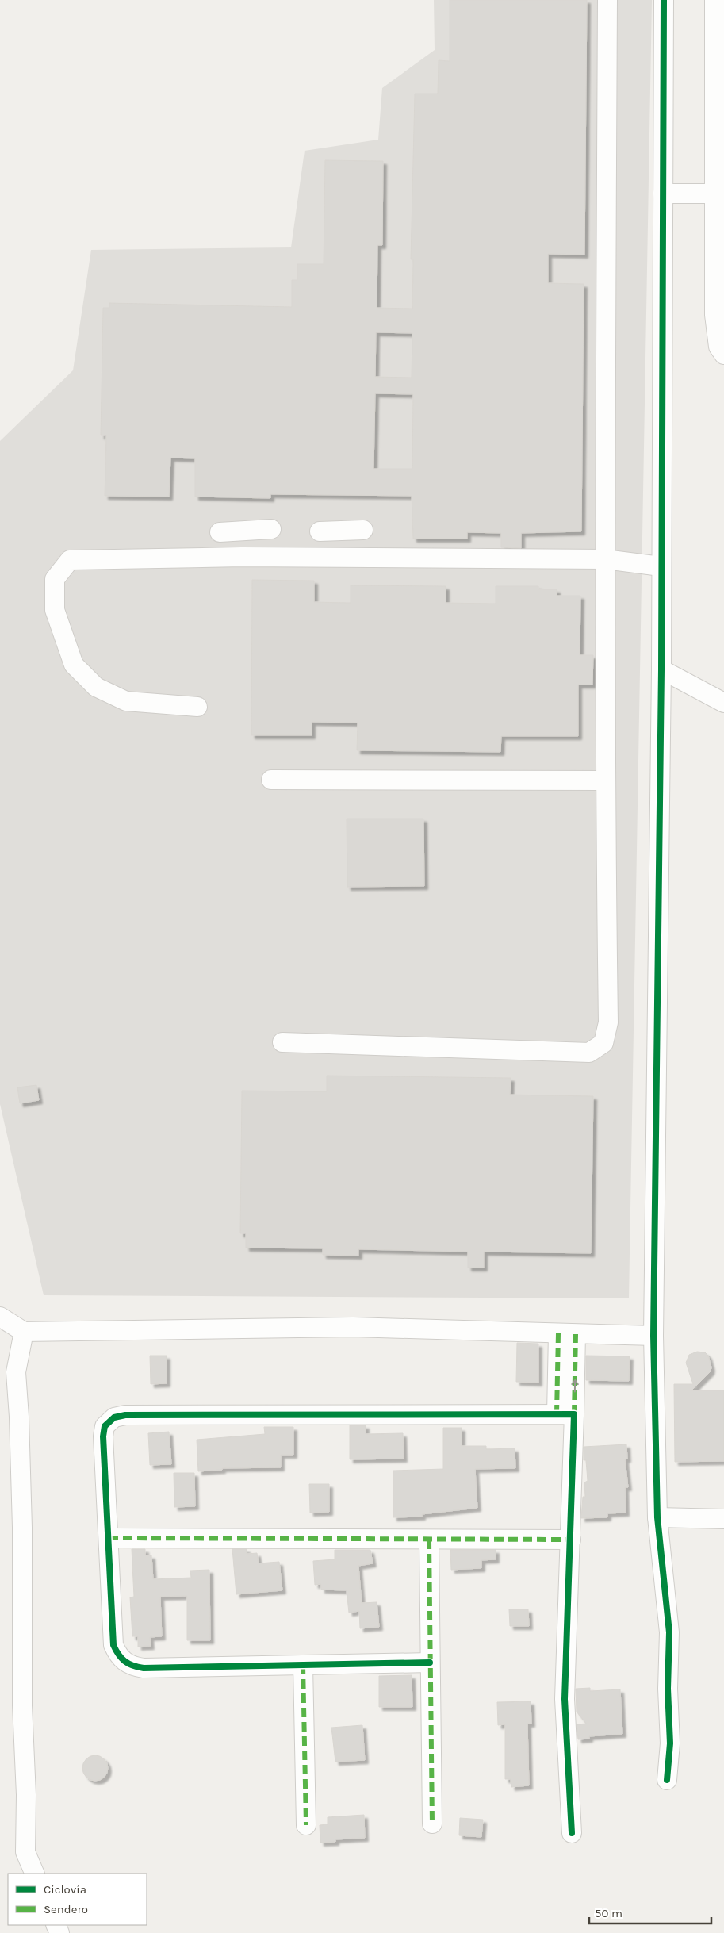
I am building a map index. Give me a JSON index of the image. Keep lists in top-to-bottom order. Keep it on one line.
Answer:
{"legend":["Ciclovía","Sendero"],"scale_bar":"50 m"}
